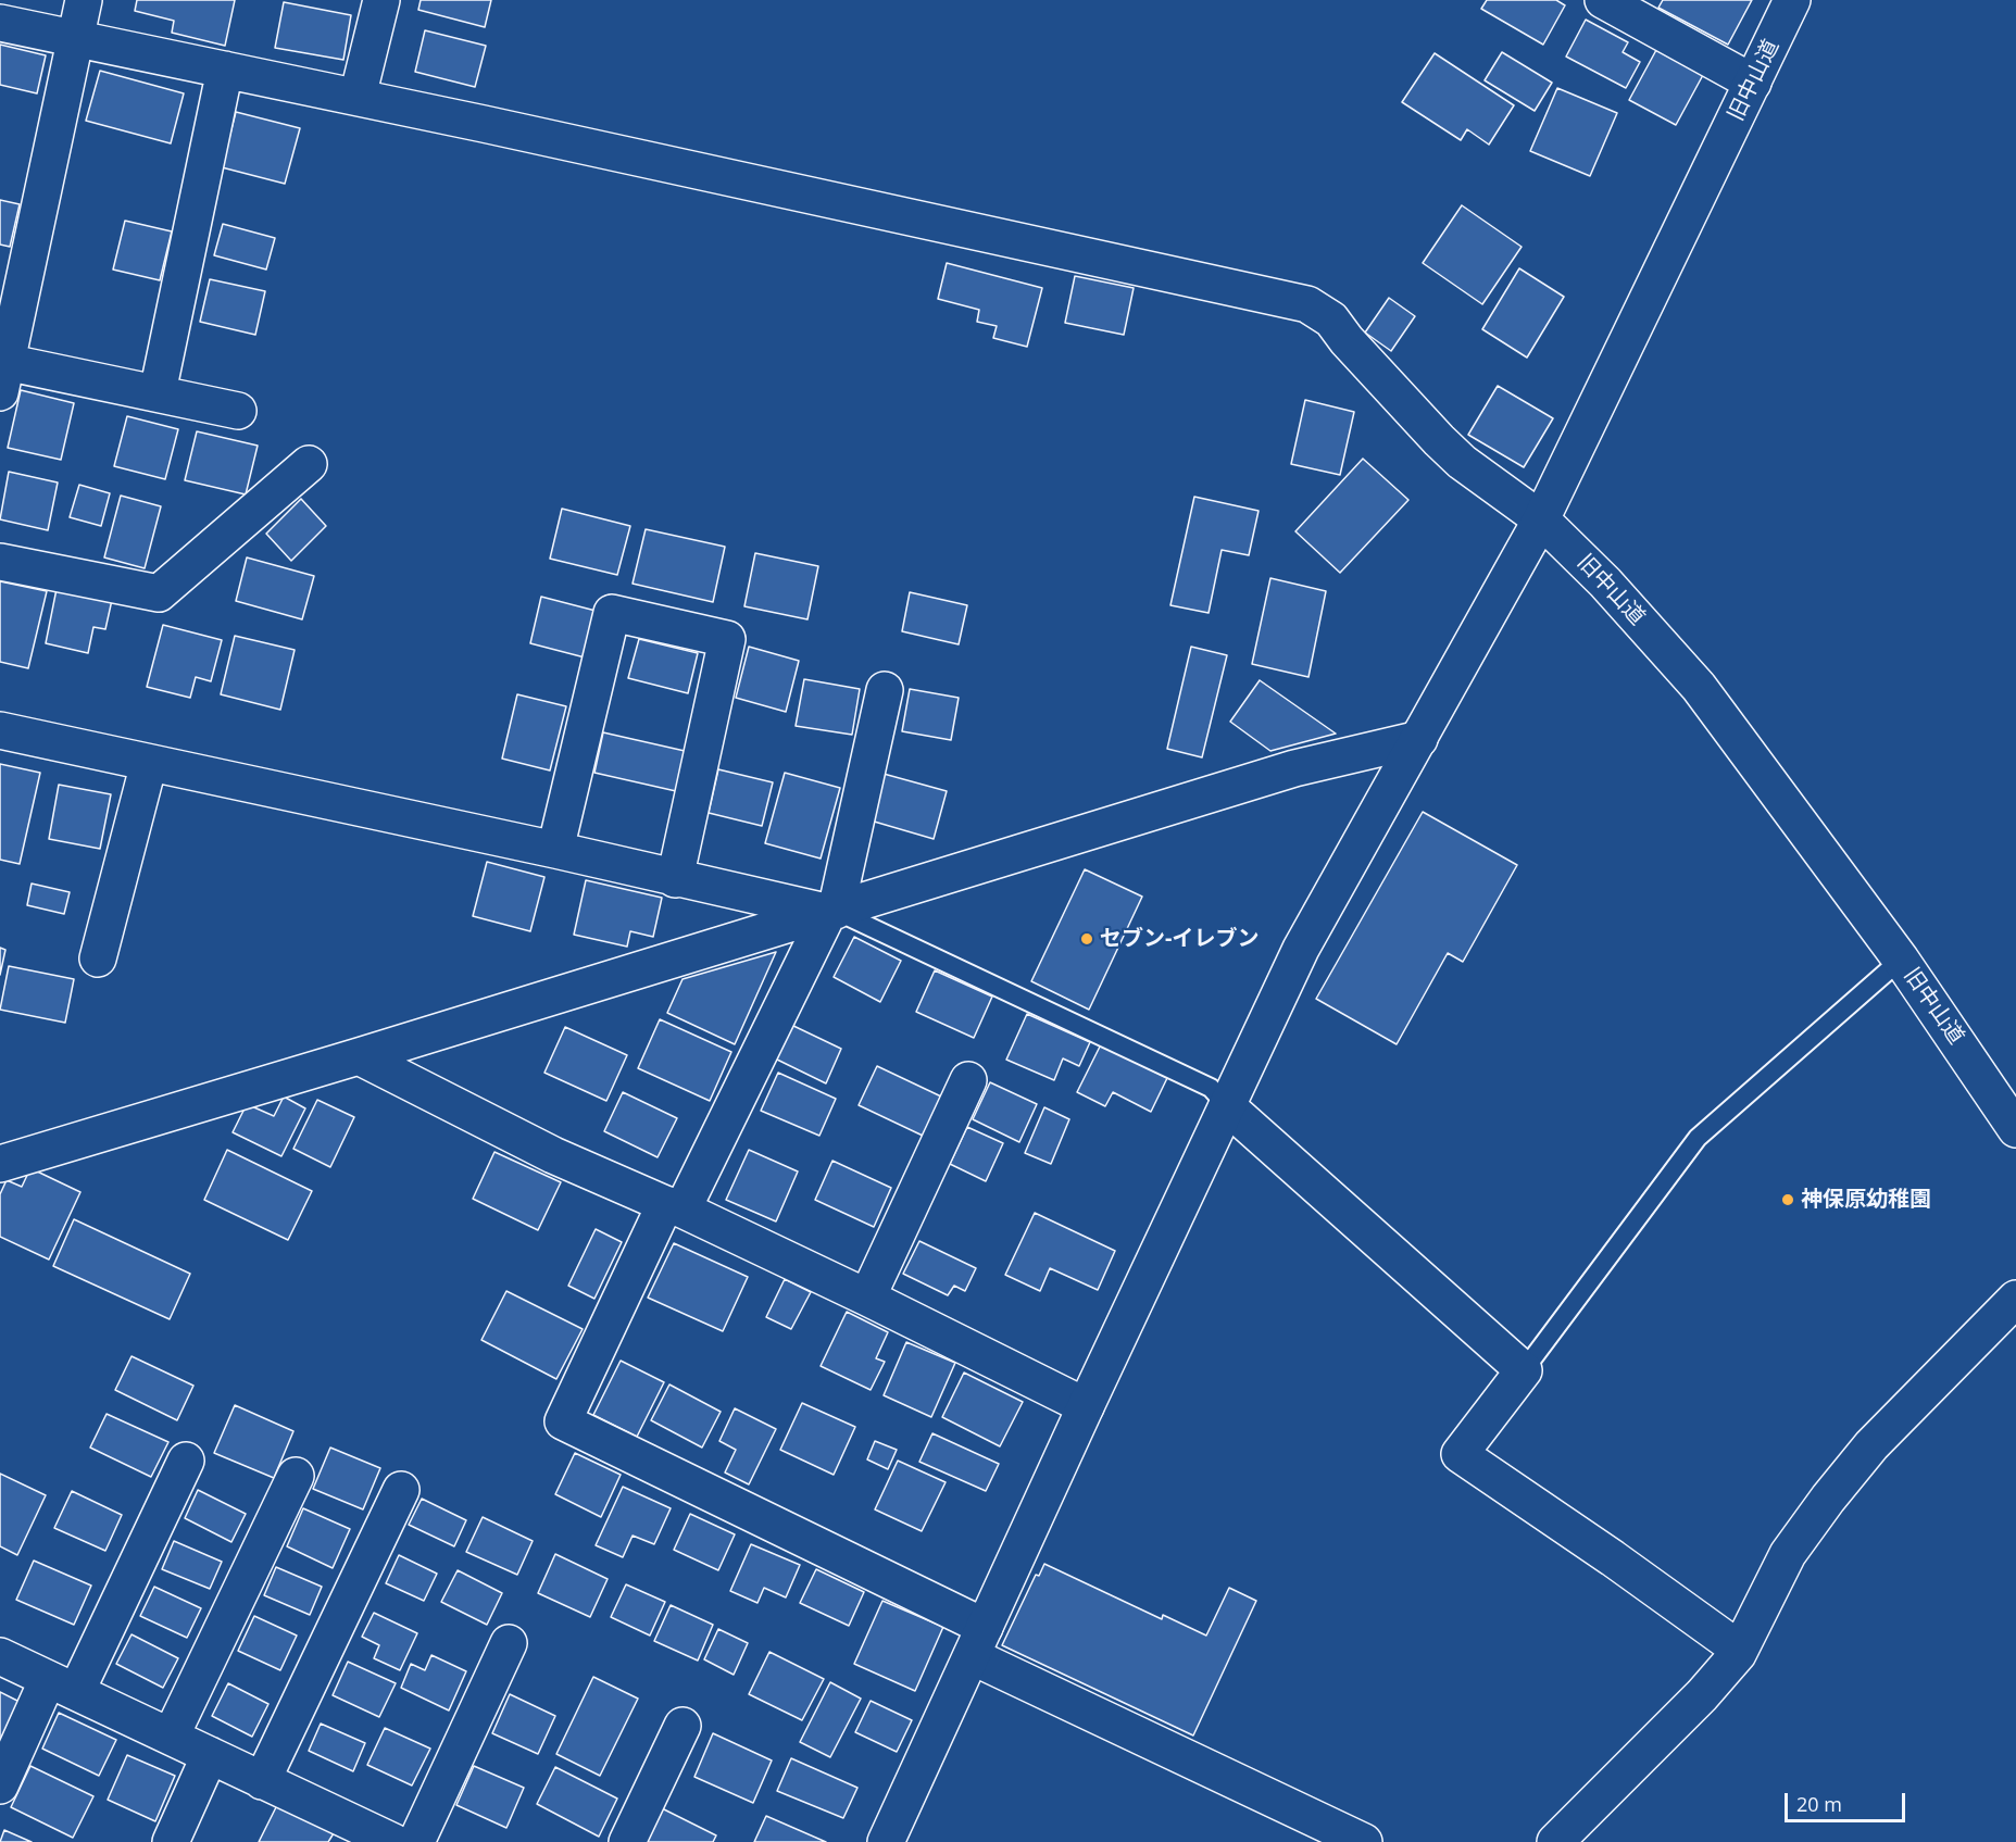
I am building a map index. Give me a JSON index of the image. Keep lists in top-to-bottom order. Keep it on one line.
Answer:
{"streets":{"street":["旧中山道"]},"places":["セブン-イレブン","神保原幼稚園"],"scale_bar":"20 m"}
